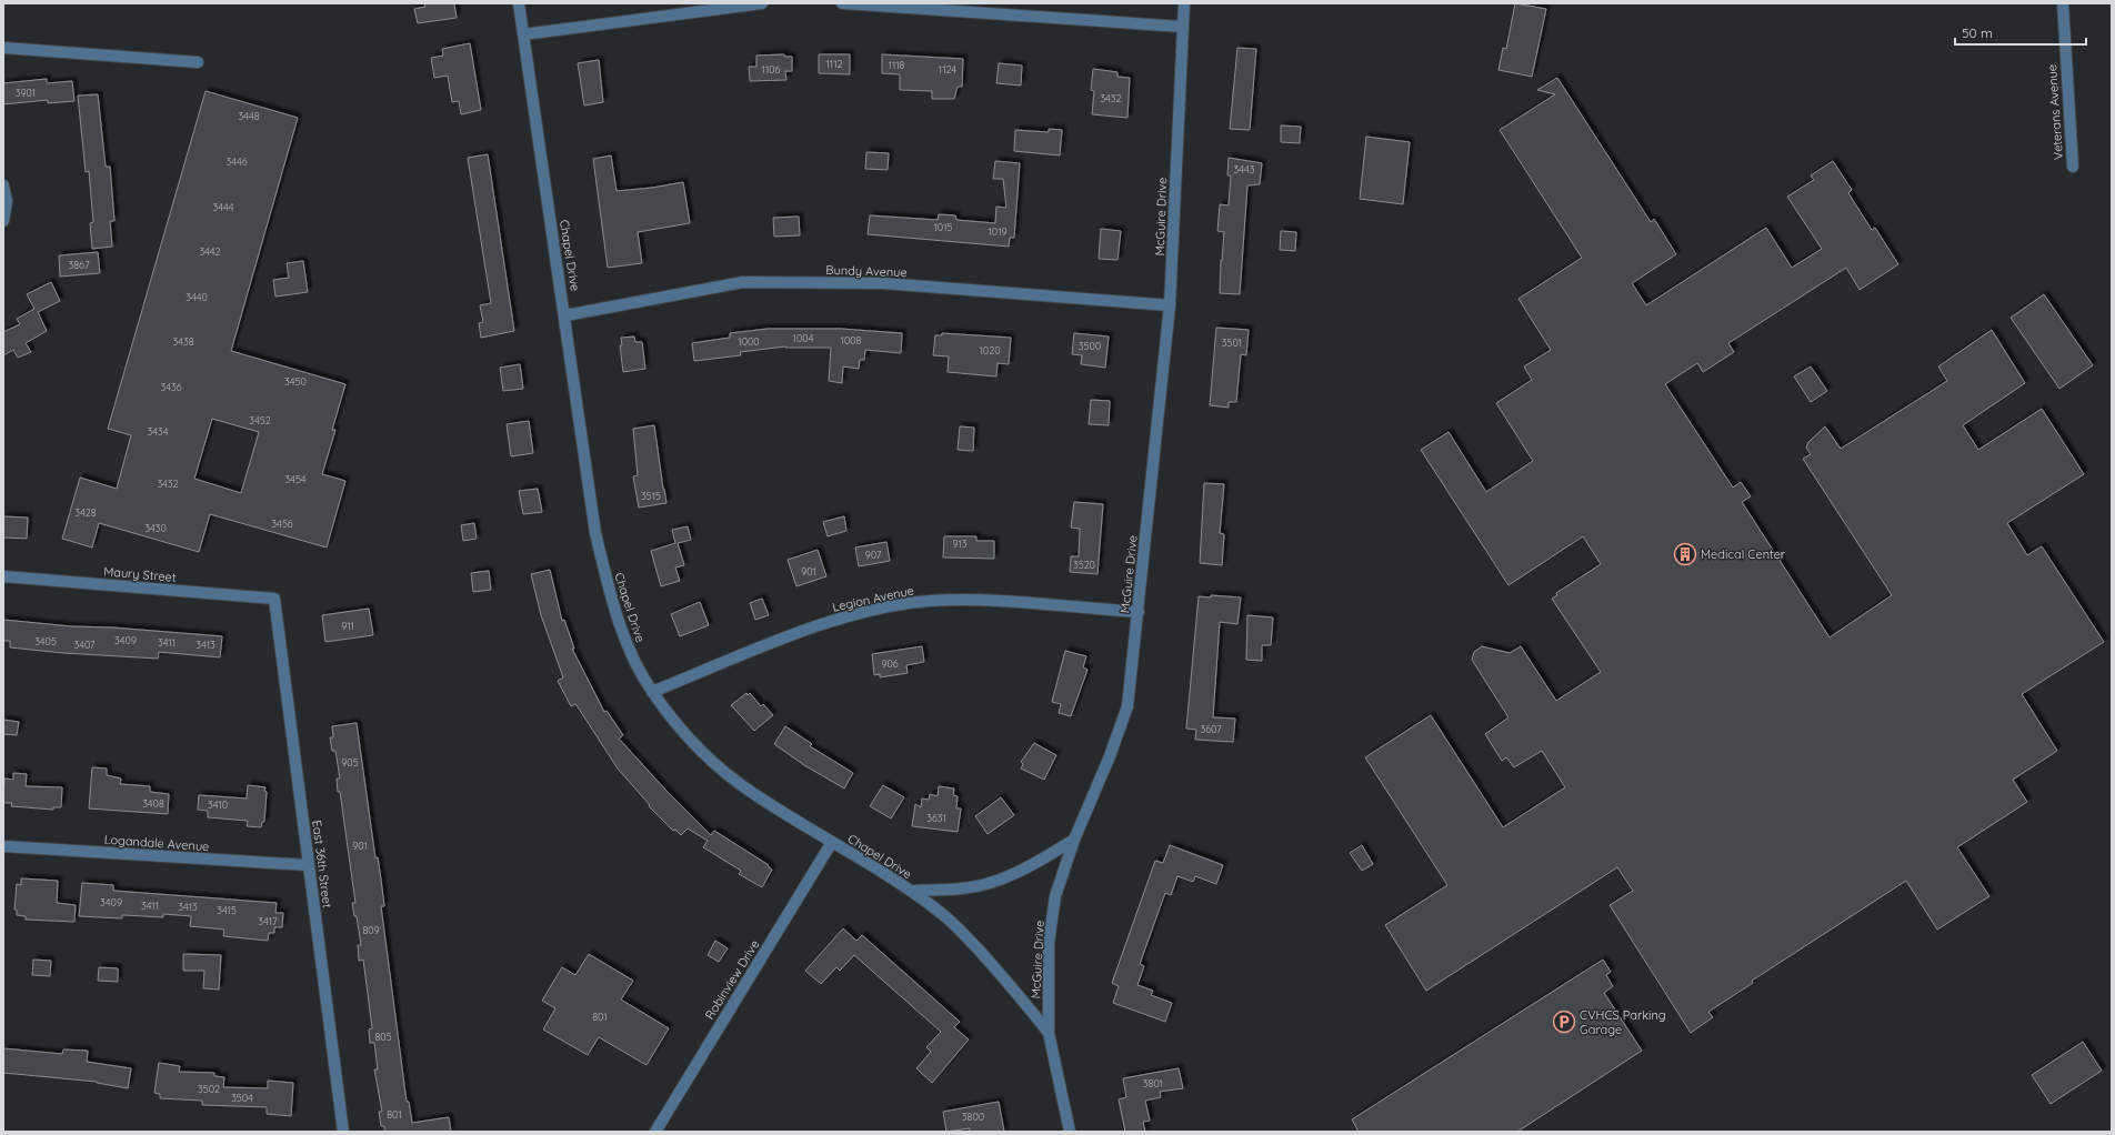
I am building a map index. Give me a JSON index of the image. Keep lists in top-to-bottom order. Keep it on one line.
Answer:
{"streets":{"street":["Veterans Avenue","McGuire Drive","Chapel Drive","Bundy Avenue","Maury Street","Legion Avenue","Logandale Avenue","East 36th Street","Robinview Drive"]},"crossings":[["McGuire Drive","Chapel Drive"],["McGuire Drive","Bundy Avenue"],["McGuire Drive","Legion Avenue"],["Chapel Drive","Bundy Avenue"],["Chapel Drive","Legion Avenue"],["Chapel Drive","Robinview Drive"],["Maury Street","East 36th Street"],["Logandale Avenue","East 36th Street"]],"places":{"building":["Medical Center"],"parking":["CVHCS Parking Garage"]},"house_numbers":["1112","1118","1106","1124","3901","3432","3448","3446","3443","3444","1015","1019","3442","3867","3440","1004","1008","3438","1000","3501","3500","1020","3450","3436","3452","3434","3454","3432","3515","3428","3456","3430","913","907","3520","901","911","3409","3405","3411","3407","3413","906","3607","905","3408","3410","3631","901","3409","3411","3413","3415","3417","809","801","805","3801","3502","3504","801","3800"],"scale_bar":"50 m"}
